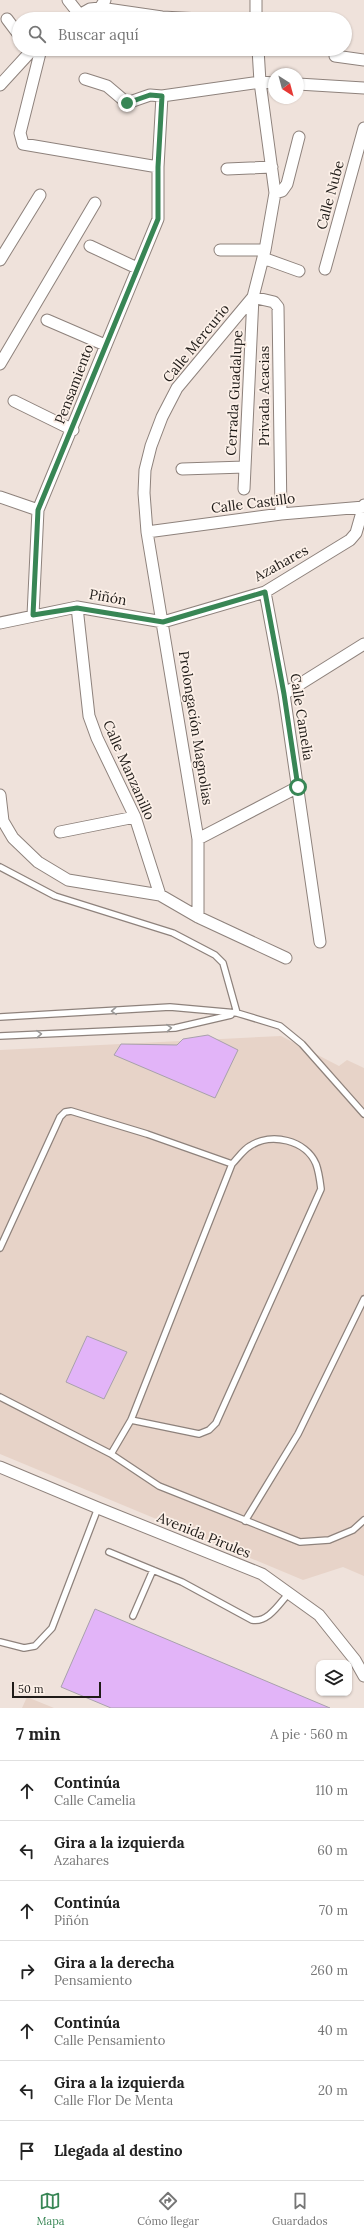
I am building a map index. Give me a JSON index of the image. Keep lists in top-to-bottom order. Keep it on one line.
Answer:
{"streets":{"street":["Calle Nube","Calle Mercurio","Pensamiento","Cerrada Guadalupe","Privada Acacias","Calle Castillo","Azahares","Piñón","Calle Camelia","Prolongación Magnolias","Calle Manzanillo","Avenida Pirules"]},"crossings":[["Calle Mercurio","Cerrada Guadalupe"],["Calle Mercurio","Privada Acacias"],["Calle Mercurio","Calle Castillo"],["Calle Mercurio","Azahares"],["Calle Mercurio","Piñón"],["Calle Mercurio","Prolongación Magnolias"],["Pensamiento","Piñón"],["Cerrada Guadalupe","Privada Acacias"],["Privada Acacias","Calle Castillo"],["Calle Castillo","Azahares"],["Azahares","Piñón"],["Azahares","Calle Camelia"],["Azahares","Prolongación Magnolias"],["Piñón","Prolongación Magnolias"],["Piñón","Calle Manzanillo"]],"scale_bar":"50 m","north":"bottom right","page":{"search":"Buscar aquí","scale":"50 m","heading":["7 min","A pie · 560 m"],"list":[["Continúa","Calle Camelia","110 m"],["Gira a la izquierda","Azahares","60 m"],["Continúa","Piñón","70 m"],["Gira a la derecha","Pensamiento","260 m"],["Continúa","Calle Pensamiento","40 m"],["Gira a la izquierda","Calle Flor De Menta","20 m"],"Llegada al destino"],"nav":["Mapa","Cómo llegar","Guardados"]}}
